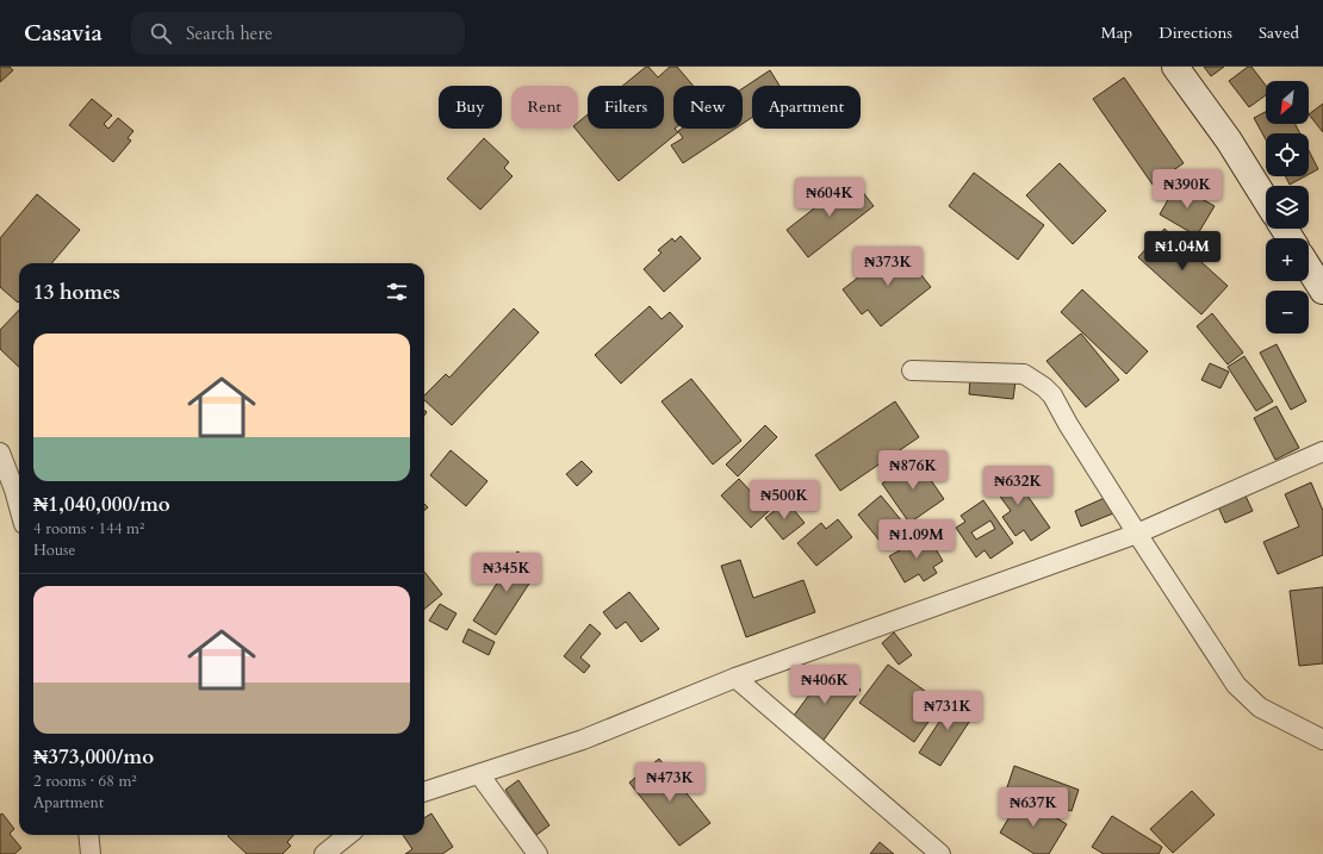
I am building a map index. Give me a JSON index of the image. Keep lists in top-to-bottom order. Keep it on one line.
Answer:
{"north":"bottom left","page":{"header":"Casavia","search":"Search here","nav":["Map","Directions","Saved"],"map_buttons":["+","−"],"chip":["Buy","Rent","Filters","New","Apartment"],"price":["₦390K","₦604K","₦1.04M","₦373K","₦876K","₦632K","₦500K","₦1.09M","₦345K","₦406K","₦731K","₦473K","₦637K"],"heading":"13 homes","list":[{"name":"₦1,040,000/mo","note":"4 rooms · 144 m² · House"},{"name":"₦373,000/mo","note":"2 rooms · 68 m² · Apartment"}]}}
